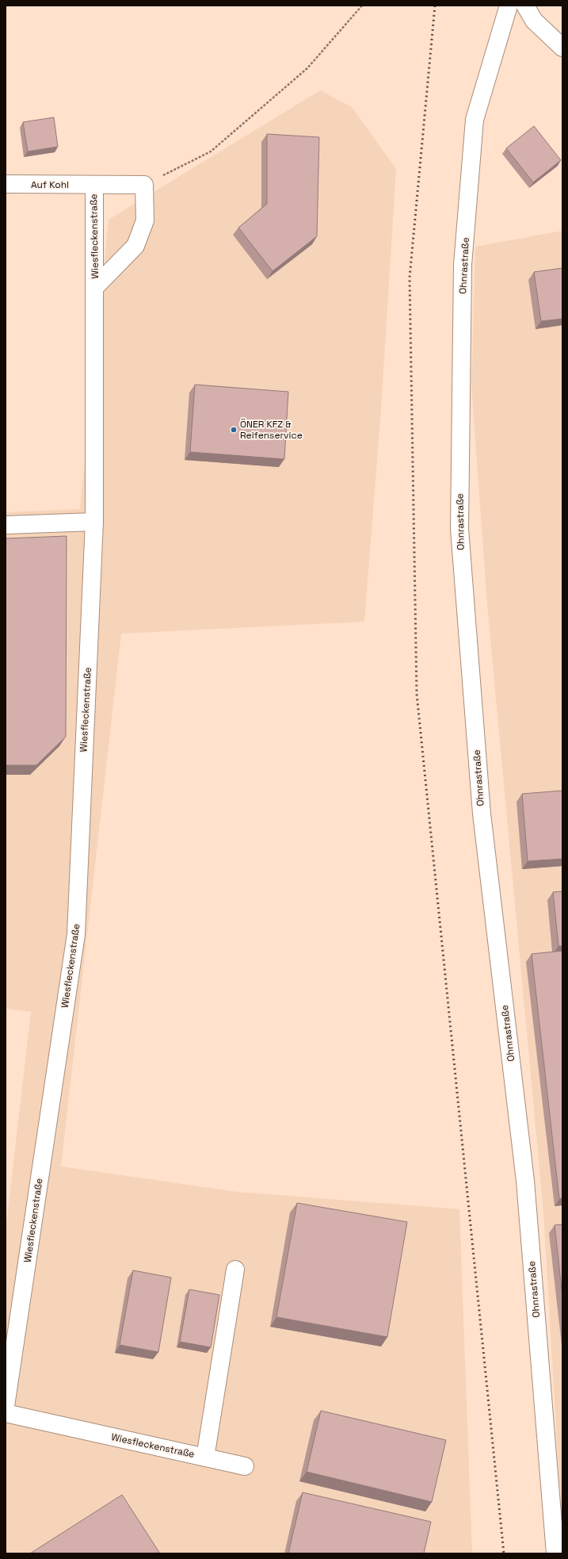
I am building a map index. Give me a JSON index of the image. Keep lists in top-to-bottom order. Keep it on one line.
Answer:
{"streets":{"street":["Auf Kohl","Wiesfleckenstraße","Ohnrastraße"]},"crossings":[["Auf Kohl","Wiesfleckenstraße"]],"places":["ÖNER KFZ & Reifenservice"]}
